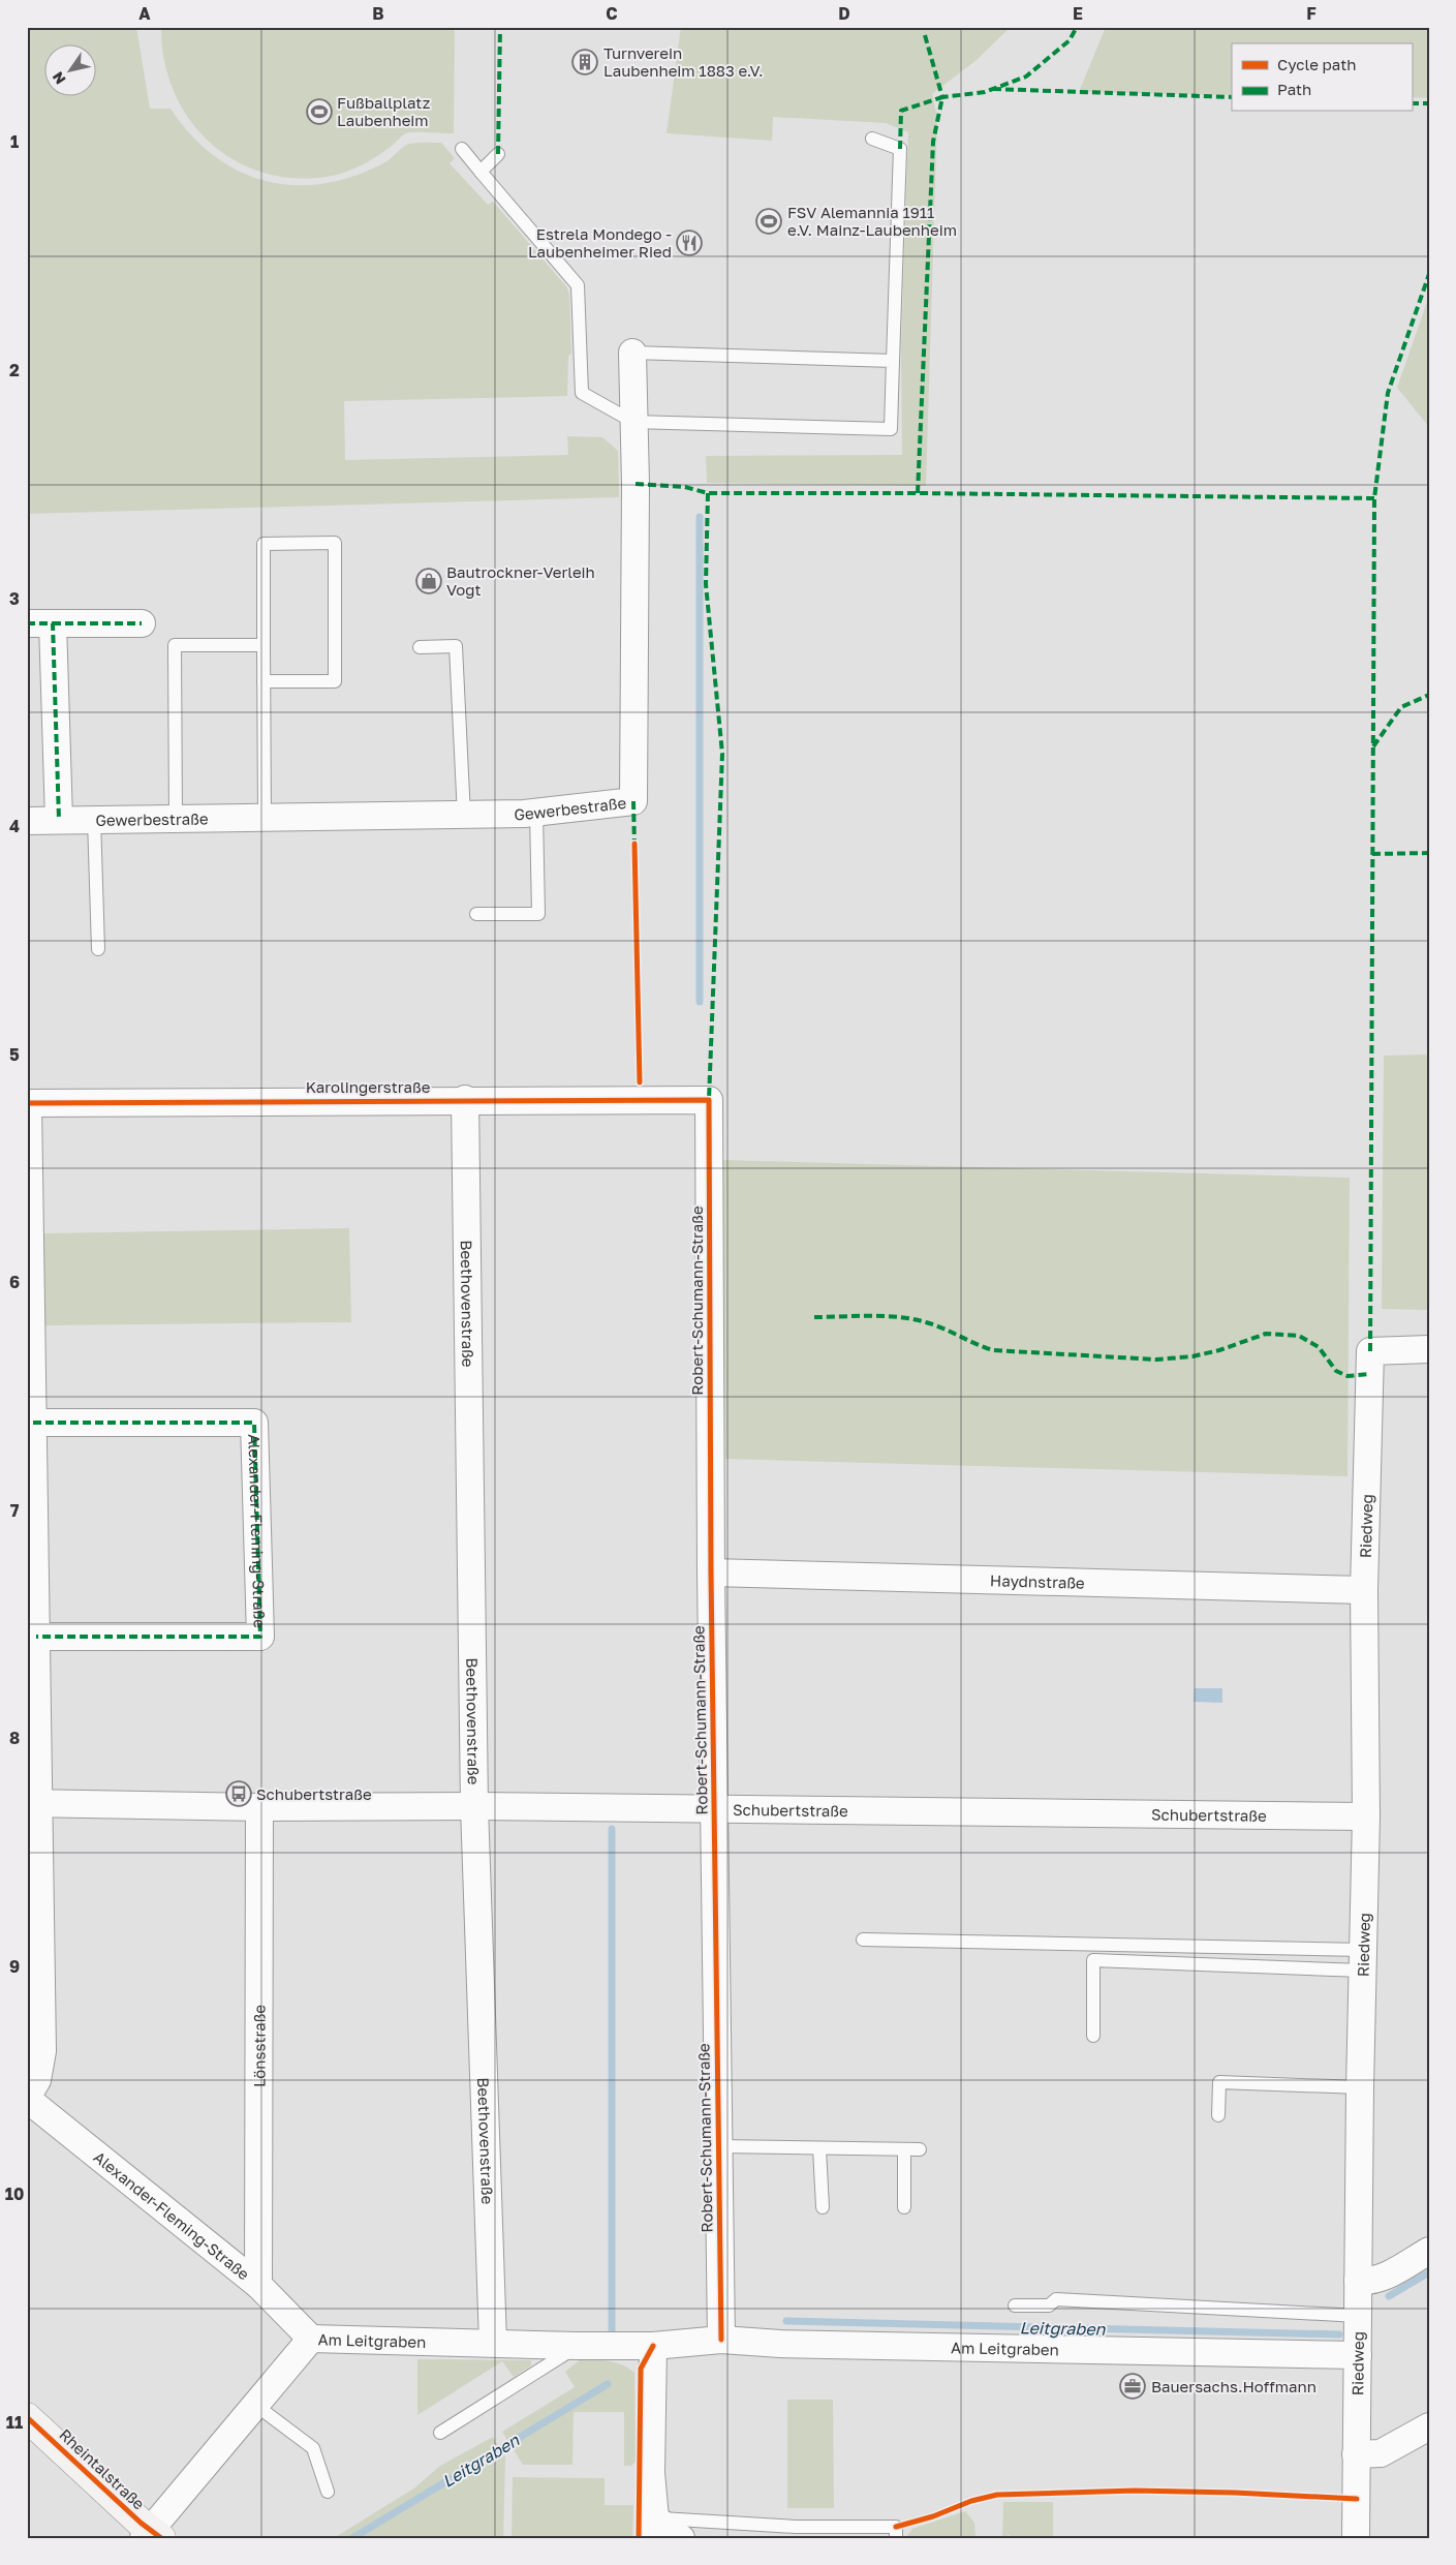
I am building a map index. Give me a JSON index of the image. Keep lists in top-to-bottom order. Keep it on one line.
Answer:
{"streets":{"street":["Gewerbestraße","Karolingerstraße","Robert-Schumann-Straße","Beethovenstraße","Riedweg","Alexander-Fleming-Straße","Haydnstraße","Schubertstraße","Lönsstraße","Am Leitgraben","Rheintalstraße"]},"crossings":[["Karolingerstraße","Robert-Schumann-Straße"],["Karolingerstraße","Beethovenstraße"],["Karolingerstraße","Alexander-Fleming-Straße"],["Robert-Schumann-Straße","Haydnstraße"],["Robert-Schumann-Straße","Schubertstraße"],["Robert-Schumann-Straße","Am Leitgraben"],["Beethovenstraße","Schubertstraße"],["Beethovenstraße","Am Leitgraben"],["Riedweg","Haydnstraße"],["Riedweg","Schubertstraße"],["Riedweg","Am Leitgraben"],["Alexander-Fleming-Straße","Schubertstraße"],["Alexander-Fleming-Straße","Lönsstraße"],["Alexander-Fleming-Straße","Am Leitgraben"],["Schubertstraße","Lönsstraße"],["Am Leitgraben","Rheintalstraße"]],"water":["Leitgraben"],"places":{"building":["Turnverein Laubenheim 1883 e.V."],"sports":["Fußballplatz Laubenheim","FSV Alemannia 1911 e.V. Mainz-Laubenheim"],"restaurant":["Estrela Mondego - Laubenheimer Ried"],"shop":["Bautrockner-Verleih Vogt"],"bus stop":["Schubertstraße"],"office":["Bauersachs.Hoffmann"]},"legend":["Cycle path","Path"],"north":"bottom left","grid":{"columns":["A","B","C","D","E","F"],"rows":["1","2","3","4","5","6","7","8","9","10","11"]}}
